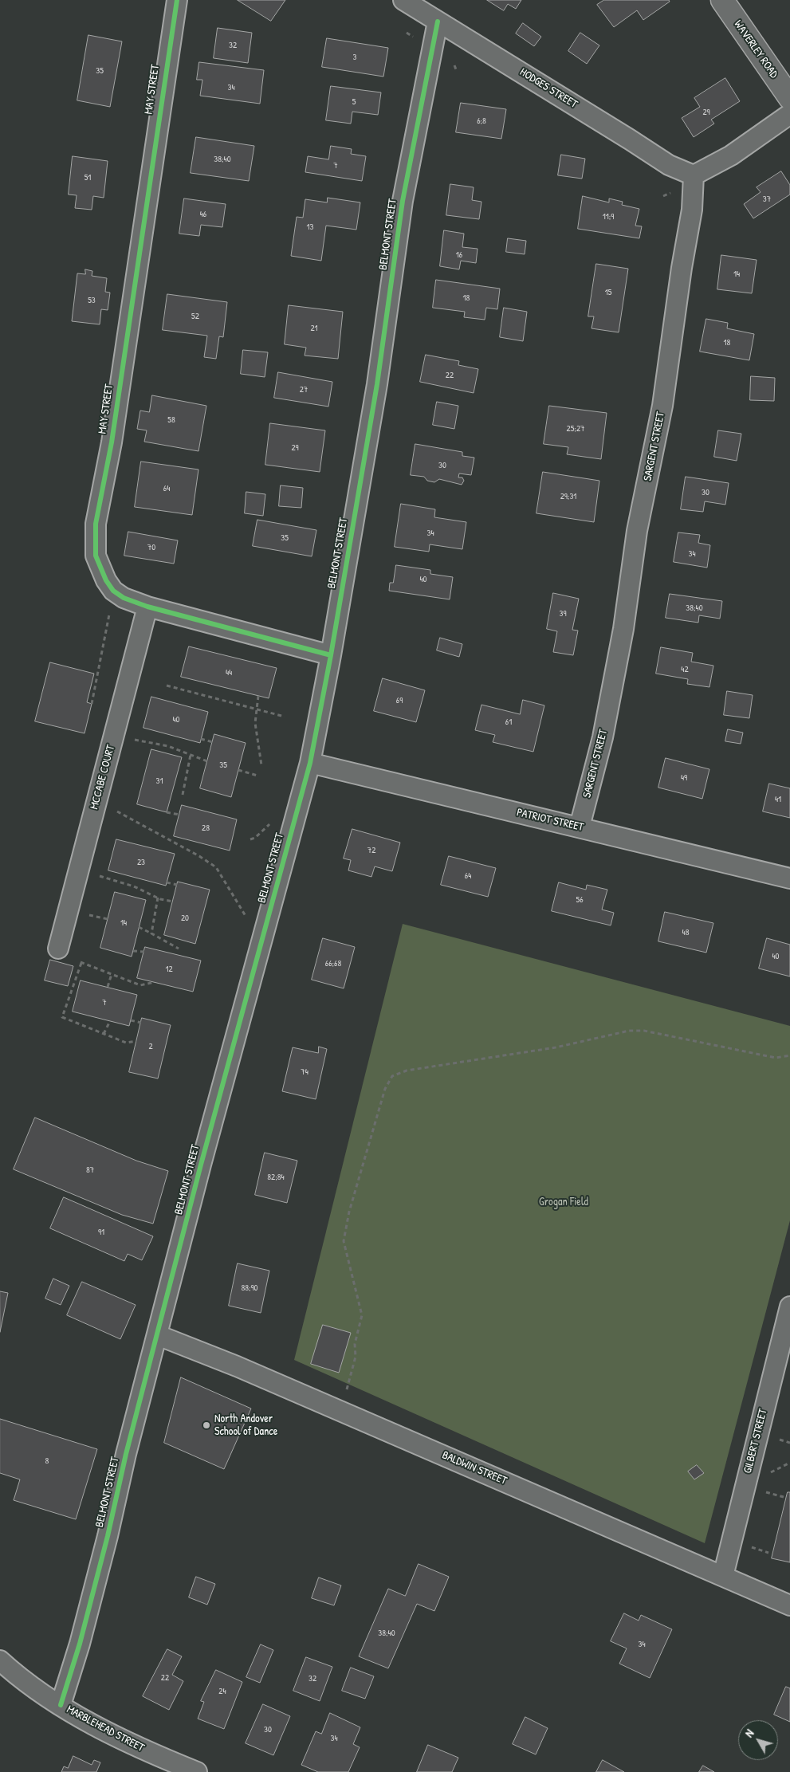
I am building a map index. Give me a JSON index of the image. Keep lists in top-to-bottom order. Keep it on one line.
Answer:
{"streets":{"street":["WAVERLEY ROAD","HODGES STREET","MAY STREET","BELMONT STREET","SARGENT STREET","MCCABE COURT","PATRIOT STREET","GILBERT STREET","BALDWIN STREET","MARBLEHEAD STREET"]},"crossings":[["HODGES STREET","BELMONT STREET"],["HODGES STREET","SARGENT STREET"],["MAY STREET","BELMONT STREET"],["MAY STREET","MCCABE COURT"],["BELMONT STREET","PATRIOT STREET"],["BELMONT STREET","BALDWIN STREET"],["BELMONT STREET","MARBLEHEAD STREET"],["SARGENT STREET","PATRIOT STREET"],["GILBERT STREET","BALDWIN STREET"]],"parks":["Grogan Field"],"places":["North Andover School of Dance"],"house_numbers":["32","3","35","34","5","29","6;8","38;40","7","51","37","46","11;9","13","16","14","15","18","53","52","21","18","22","27","58","25;27","29","30","64","30","29;31","34","35","70","34","40","38;40","39","42","44","69","40","61","35","49","31","41","28","72","23","64","56","20","14","48","40","66;68","12","7","2","74","87","82;84","91","88;90","8","38;40","34","22","32","24","30","34"],"north":"top left"}
